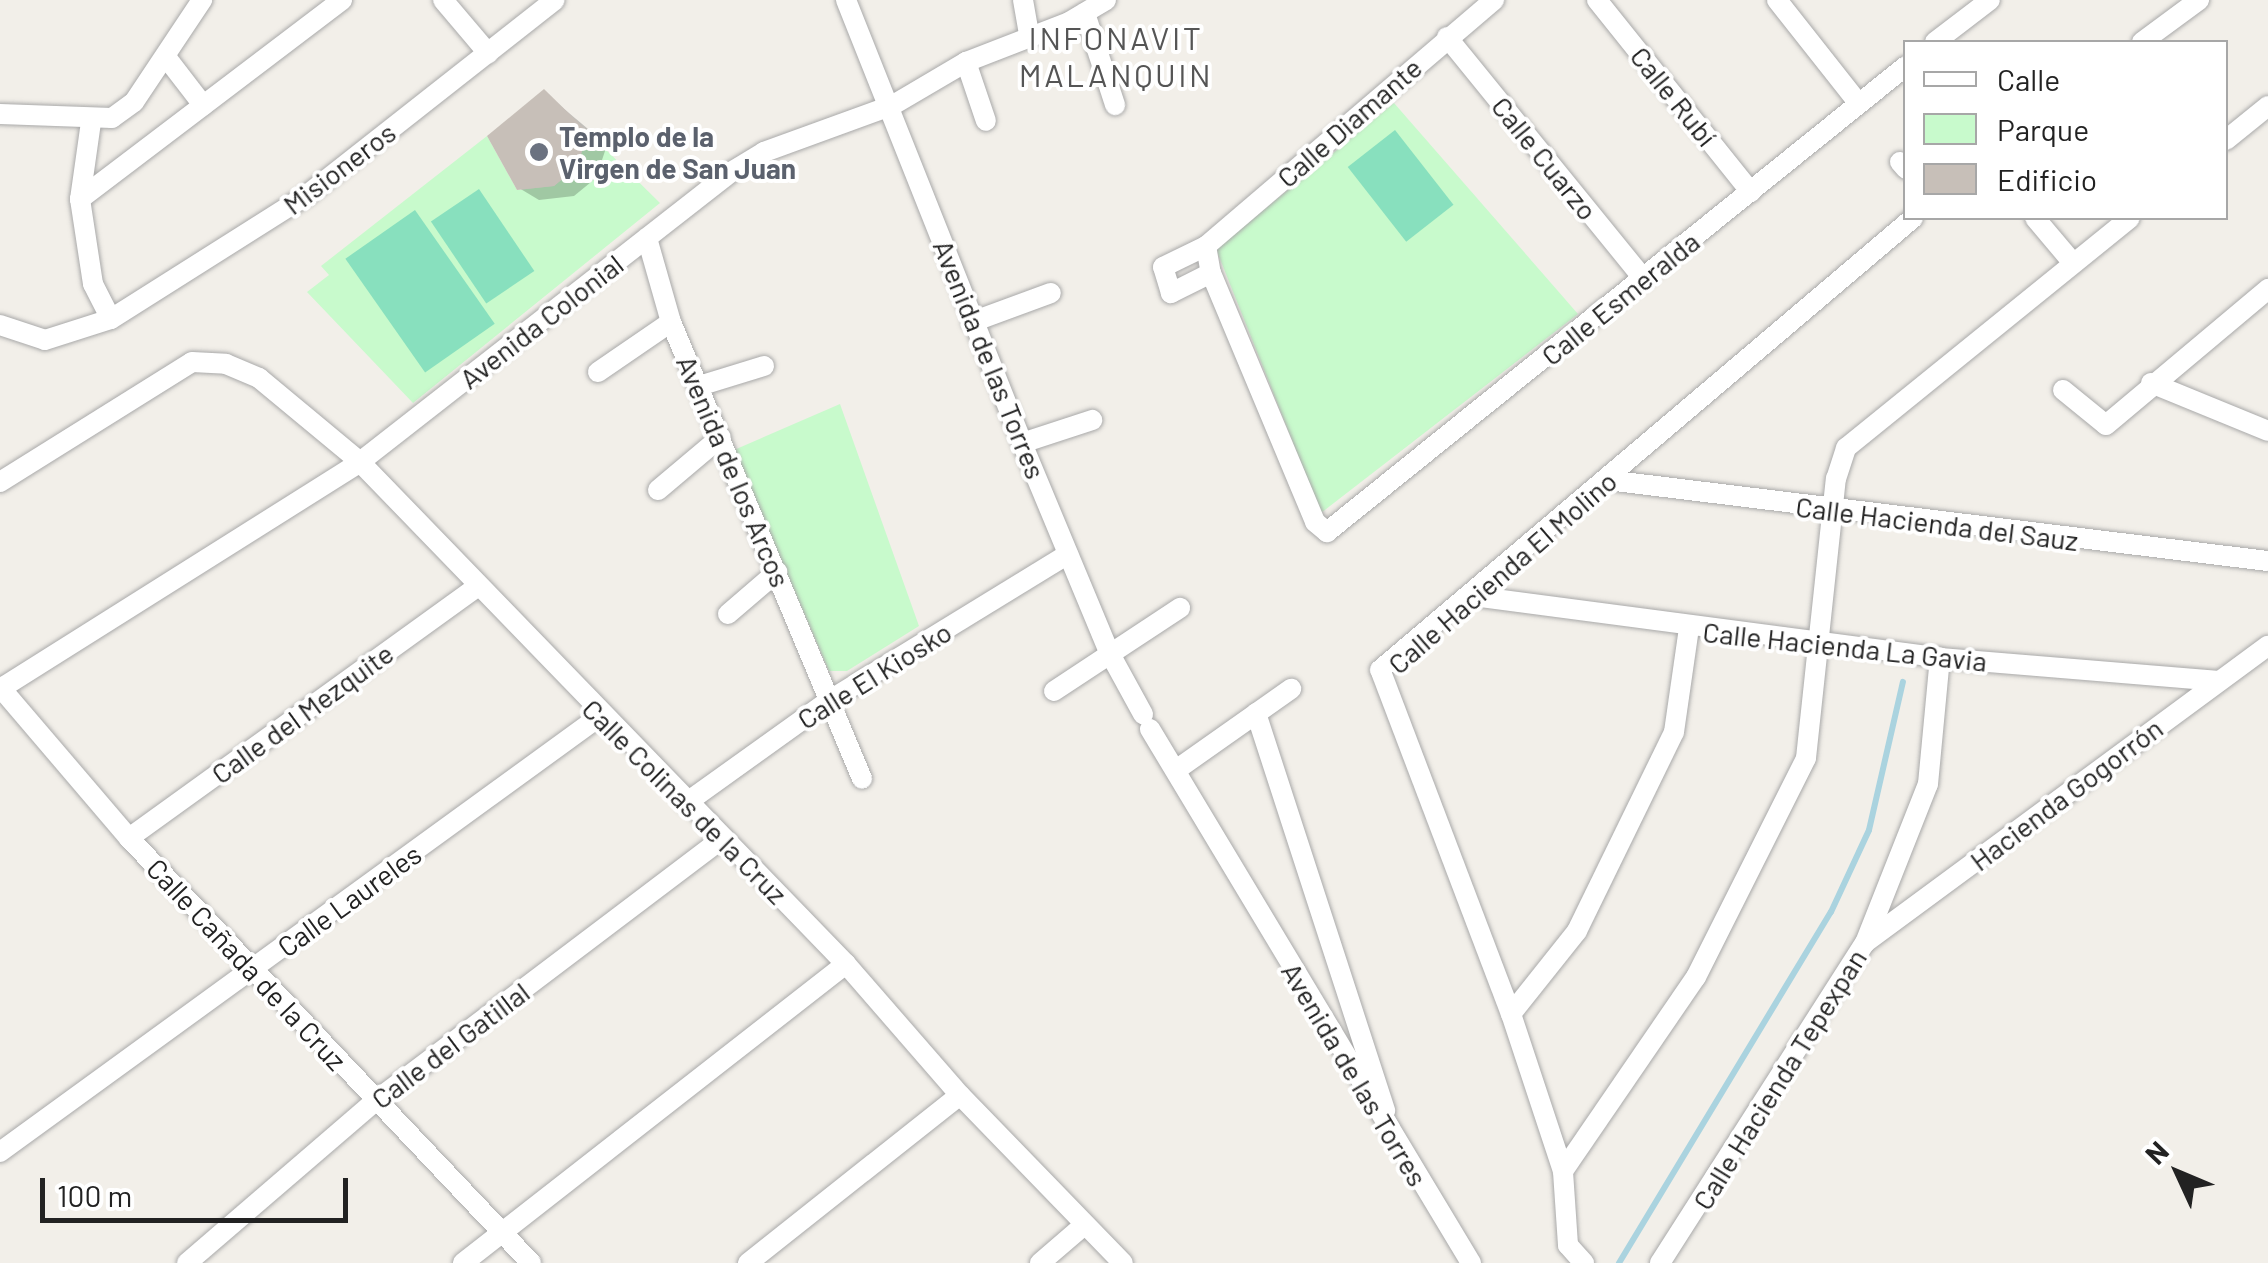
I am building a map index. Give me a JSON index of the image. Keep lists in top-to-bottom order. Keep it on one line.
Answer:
{"streets":{"street":["Calle Rubí","Calle Diamante","Calle Cuarzo","Misioneros","Calle Esmeralda","Avenida Colonial","Avenida de las Torres","Avenida de los Arcos","Calle Hacienda del Sauz","Calle Hacienda El Molino","Calle Hacienda La Gavia","Calle El Kiosko","Calle del Mezquite","Hacienda Gogorrón","Calle Colinas de la Cruz","Calle Laureles","Calle Cañada de la Cruz","Calle del Gatillal","Calle Hacienda Tepexpan"]},"crossings":[["Calle Rubí","Calle Esmeralda"],["Calle Diamante","Calle Cuarzo"],["Calle Diamante","Calle Esmeralda"],["Calle Cuarzo","Calle Esmeralda"],["Avenida Colonial","Avenida de las Torres"],["Avenida Colonial","Avenida de los Arcos"],["Avenida Colonial","Calle Colinas de la Cruz"],["Avenida Colonial","Calle Cañada de la Cruz"],["Avenida de las Torres","Calle El Kiosko"],["Avenida de los Arcos","Calle El Kiosko"],["Calle Hacienda del Sauz","Calle Hacienda El Molino"],["Calle Hacienda El Molino","Calle Hacienda La Gavia"],["Calle Hacienda La Gavia","Hacienda Gogorrón"],["Calle Hacienda La Gavia","Calle Hacienda Tepexpan"],["Calle El Kiosko","Calle Colinas de la Cruz"],["Calle del Mezquite","Calle Colinas de la Cruz"],["Calle del Mezquite","Calle Cañada de la Cruz"],["Hacienda Gogorrón","Calle Hacienda Tepexpan"],["Calle Colinas de la Cruz","Calle Laureles"],["Calle Colinas de la Cruz","Calle del Gatillal"],["Calle Laureles","Calle Cañada de la Cruz"],["Calle Cañada de la Cruz","Calle del Gatillal"]],"districts":["INFONAVIT MALANQUIN"],"places":["Templo de la Virgen de San Juan"],"legend":["Calle","Parque","Edificio"],"scale_bar":"100 m","north":"top left"}
